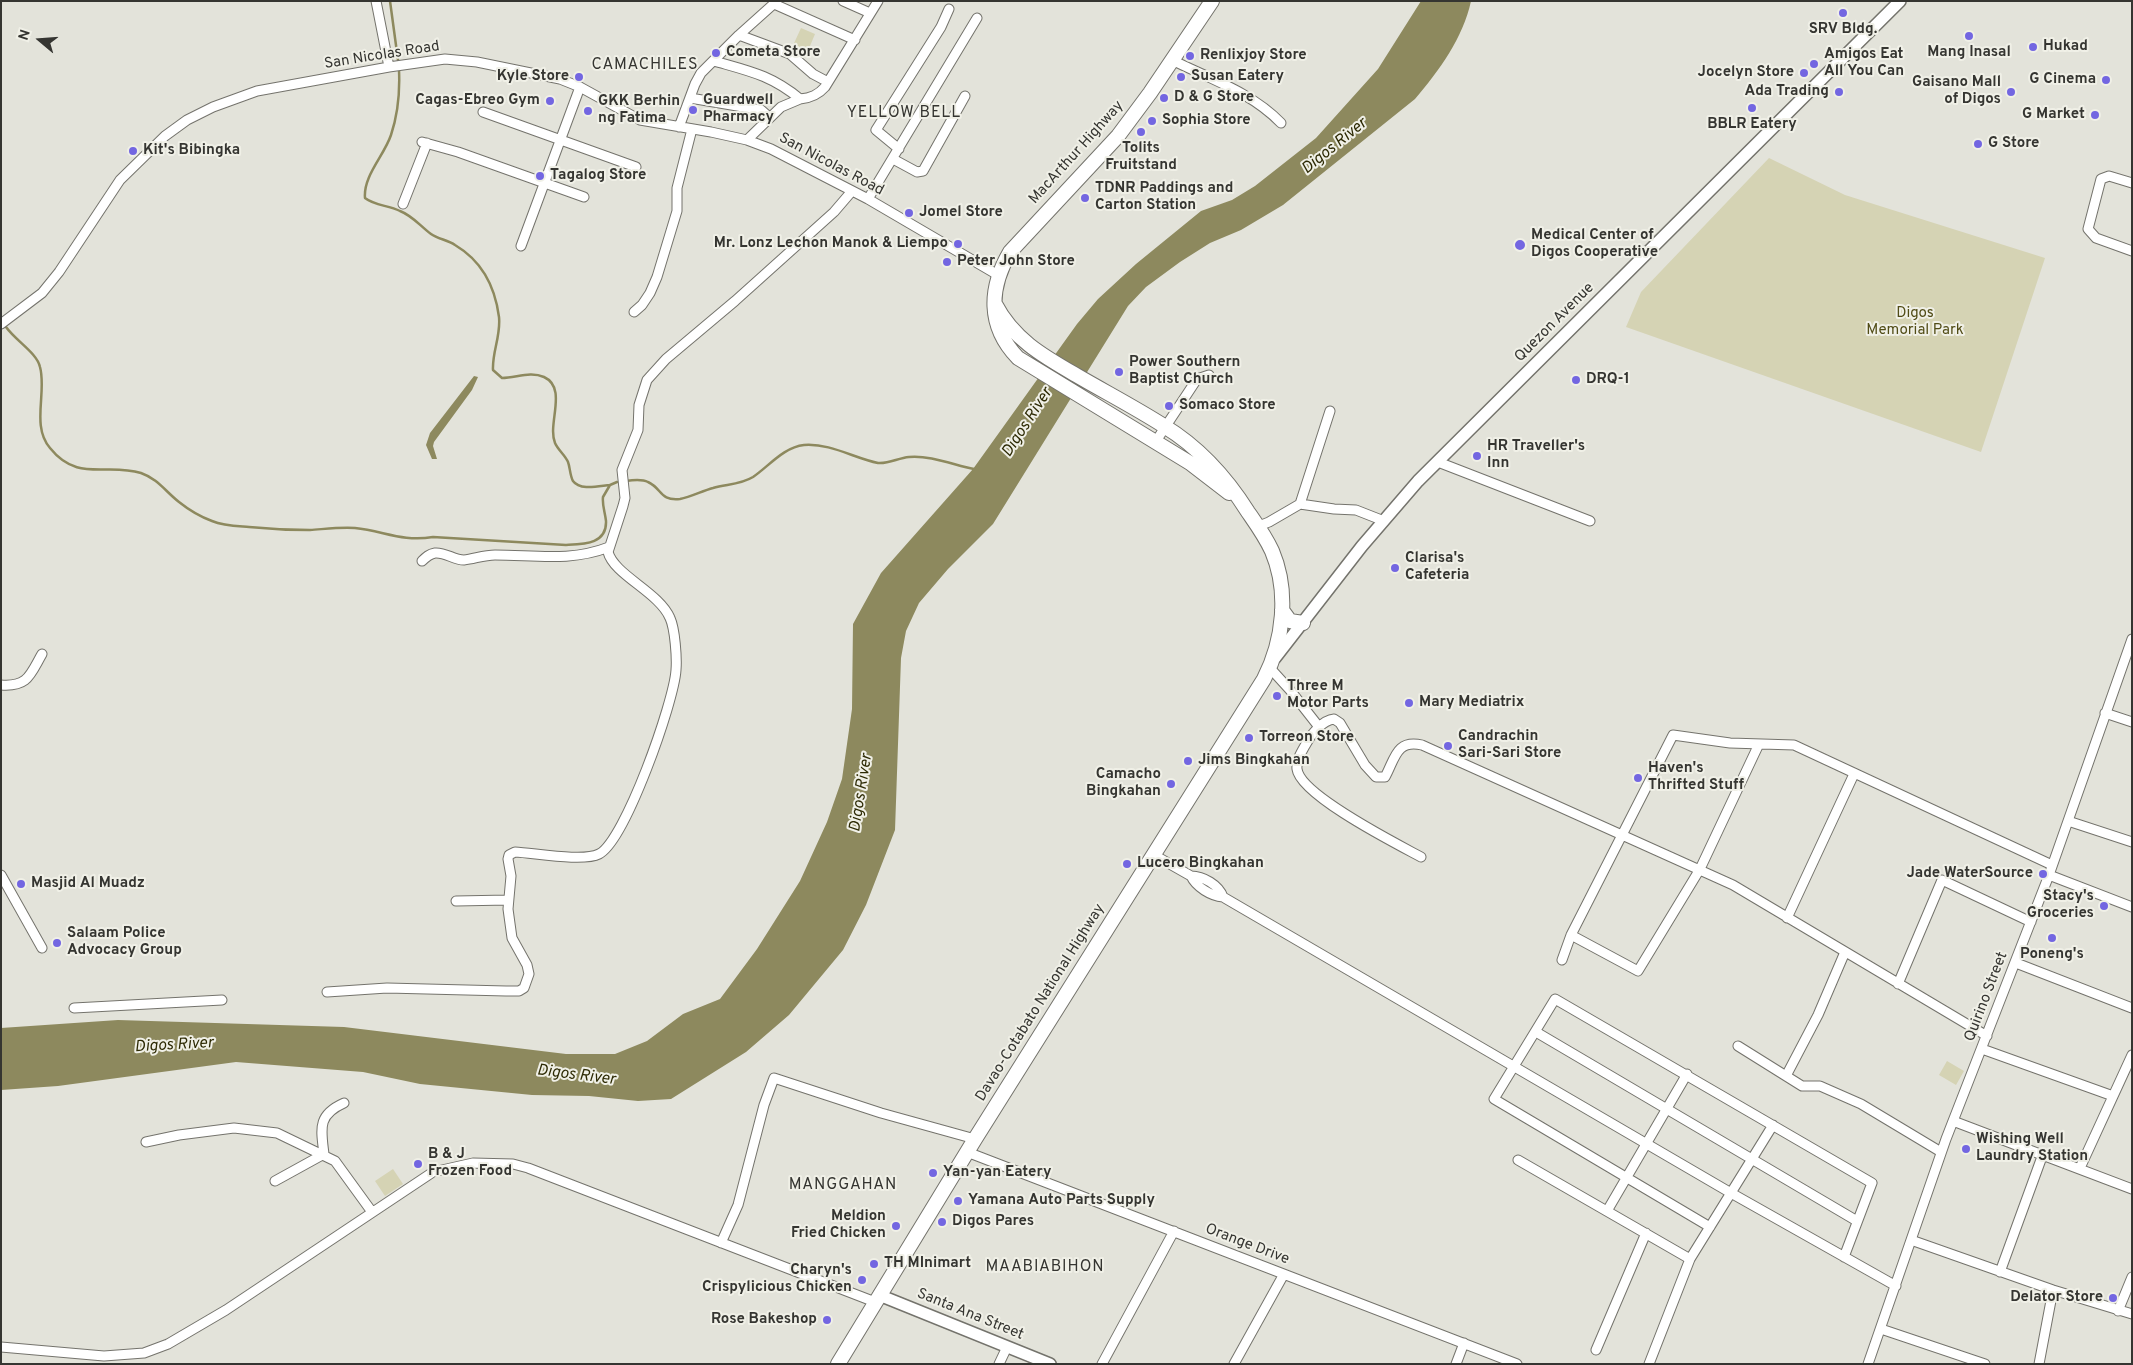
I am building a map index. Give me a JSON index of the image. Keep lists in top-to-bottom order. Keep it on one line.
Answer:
{"streets":{"highway":["MacArthur Highway","Davao-Cotabato National Highway"],"main road":["Quezon Avenue","Santa Ana Street"],"street":["San Nicolas Road","Quirino Street","Orange Drive"]},"crossings":[["San Nicolas Road","MacArthur Highway"],["MacArthur Highway","Quezon Avenue"],["MacArthur Highway","Davao-Cotabato National Highway"],["Quezon Avenue","Davao-Cotabato National Highway"],["Davao-Cotabato National Highway","Orange Drive"],["Davao-Cotabato National Highway","Santa Ana Street"]],"districts":["CAMACHILES","YELLOW BELL","MANGGAHAN","MAABIABIHON"],"water":["Digos River"],"parks":["Digos Memorial Park"],"places":["SRV Bldg.","Mang Inasal","Hukad","Cometa Store","Renlixjoy Store","Amigos Eat All You Can","Jocelyn Store","Kyle Store","Susan Eatery","G Cinema","Ada Trading","Gaisano Mall of Digos","D & G Store","Cagas-Ebreo Gym","BBLR Eatery","Guardwell Pharmacy","GKK Berhin ng Fatima","G Market","Sophia Store","Tolits Fruitstand","G Store","Kit's Bibingka","Tagalog Store","TDNR Paddings and Carton Station","Jomel Store","Mr. Lonz Lechon Manok & Liempo","Medical Center of Digos Cooperative","Peter John Store","Power Southern Baptist Church","DRQ-1","Somaco Store","HR Traveller's Inn","Clarisa's Cafeteria","Three M Motor Parts","Mary Mediatrix","Torreon Store","Candrachin Sari-Sari Store","Jims Bingkahan","Haven's Thrifted Stuff","Camacho Bingkahan","Lucero Bingkahan","Jade WaterSource","Masjid Al Muadz","Stacy's Groceries","Poneng's","Salaam Police Advocacy Group","Wishing Well Laundry Station","B & J Frozen Food","Yan-yan Eatery","Yamana Auto Parts Supply","Digos Pares","Meldion Fried Chicken","TH MInimart","Charyn's Crispylicious Chicken","Delator Store","Rose Bakeshop"],"north":"left"}
